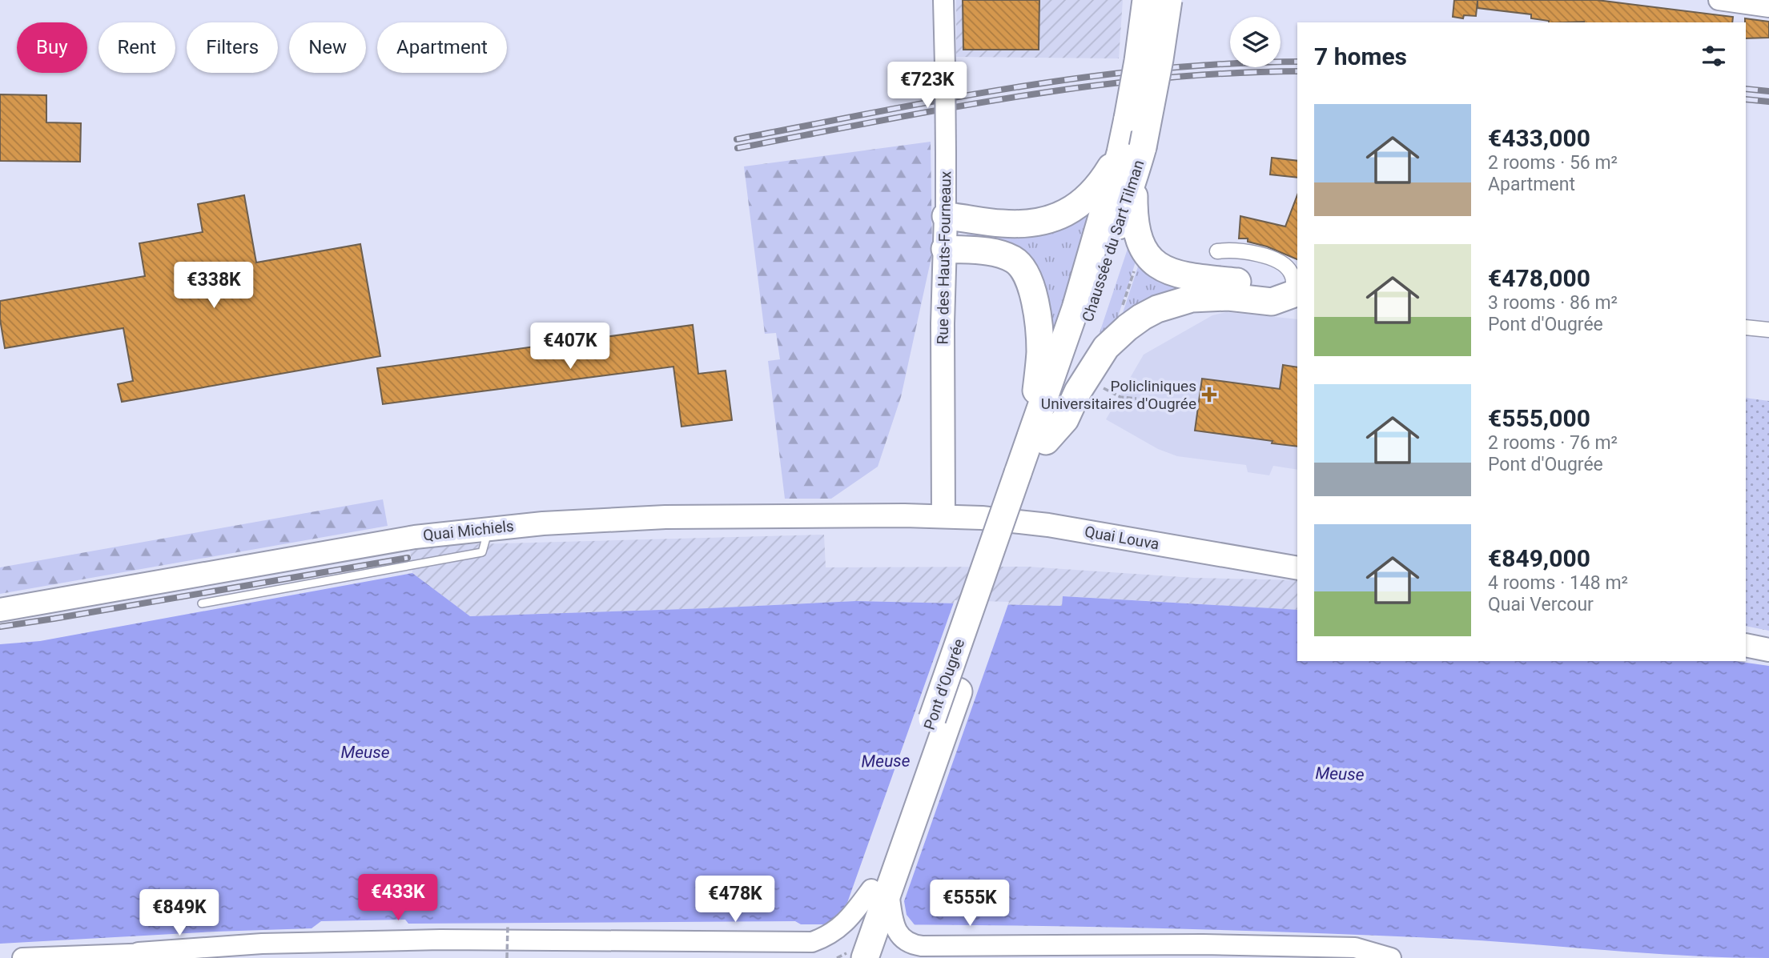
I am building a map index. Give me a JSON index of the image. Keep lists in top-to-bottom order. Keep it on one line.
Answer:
{"streets":{"highway":["Chaussée du Sart Tilman","Pont d'Ougrée"],"main road":["Rue des Hauts-Fourneaux","Quai Michiels","Quai Louva"]},"crossings":[["Chaussée du Sart Tilman","Pont d'Ougrée"],["Rue des Hauts-Fourneaux","Quai Michiels"],["Rue des Hauts-Fourneaux","Quai Louva"],["Quai Michiels","Quai Louva"]],"water":["Meuse"],"places":{"health":["Policliniques Universitaires d'Ougrée"]},"page":{"chip":["Buy","Rent","Filters","New","Apartment"],"heading":"7 homes","price":["€723K","€338K","€407K","€433K","€478K","€555K","€849K"],"list":[{"name":"€433,000","note":"2 rooms · 56 m² · Apartment"},{"name":"€478,000","note":"3 rooms · 86 m² · Pont d'Ougrée"},{"name":"€555,000","note":"2 rooms · 76 m² · Pont d'Ougrée"},{"name":"€849,000","note":"4 rooms · 148 m² · Quai Vercour"}]}}
